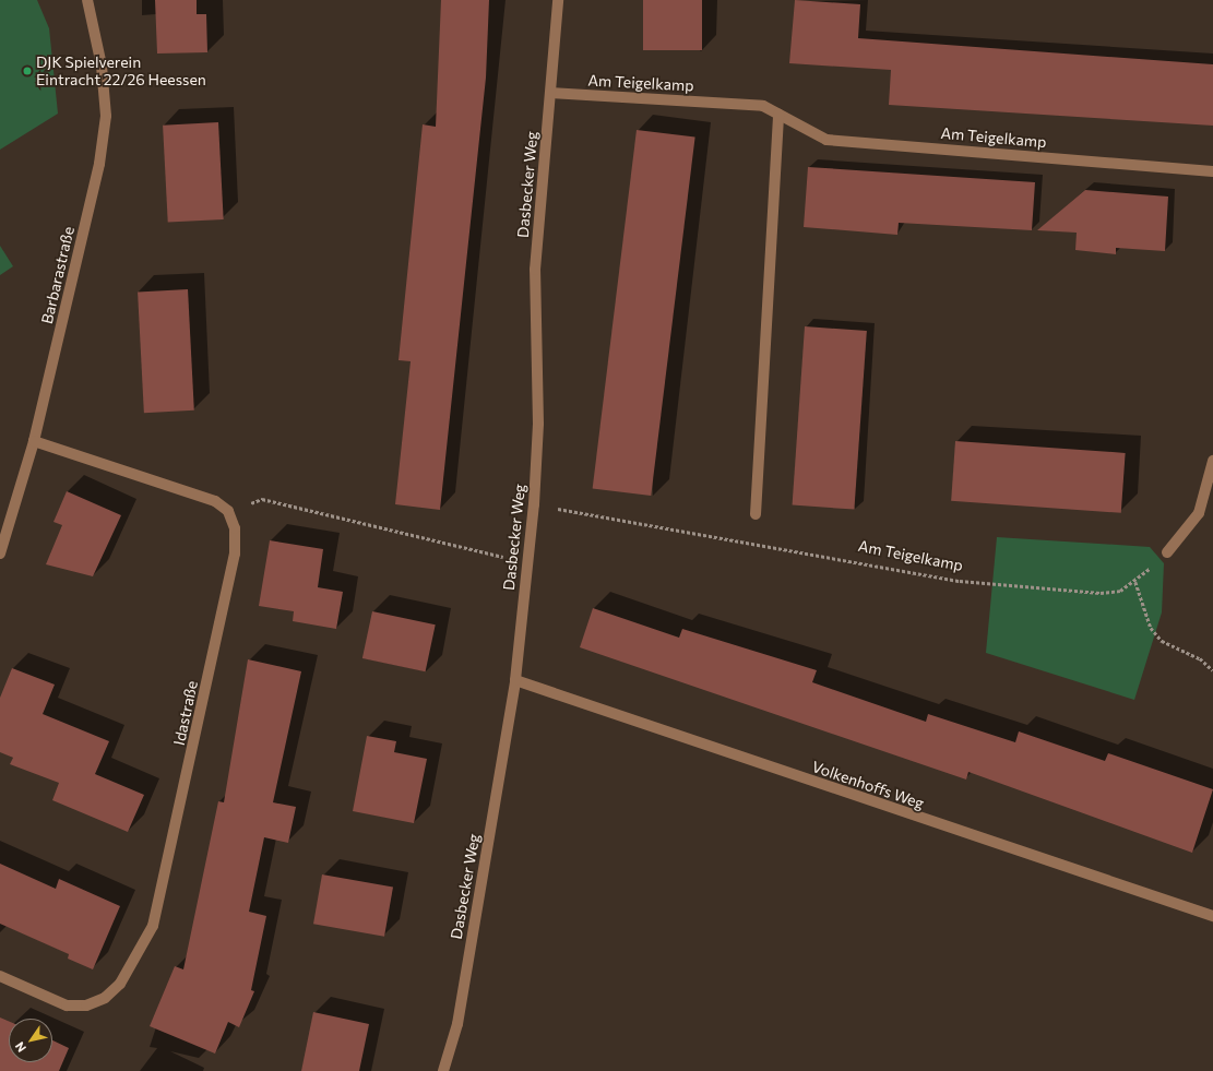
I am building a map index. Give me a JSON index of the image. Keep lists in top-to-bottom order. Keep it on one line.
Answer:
{"streets":{"street":["Am Teigelkamp","Dasbecker Weg","Barbarastraße","Idastraße","Volkenhoffs Weg"]},"crossings":[["Am Teigelkamp","Dasbecker Weg"],["Dasbecker Weg","Volkenhoffs Weg"]],"places":["DJK Spielverein Eintracht 22/26 Heessen"],"north":"bottom left"}
